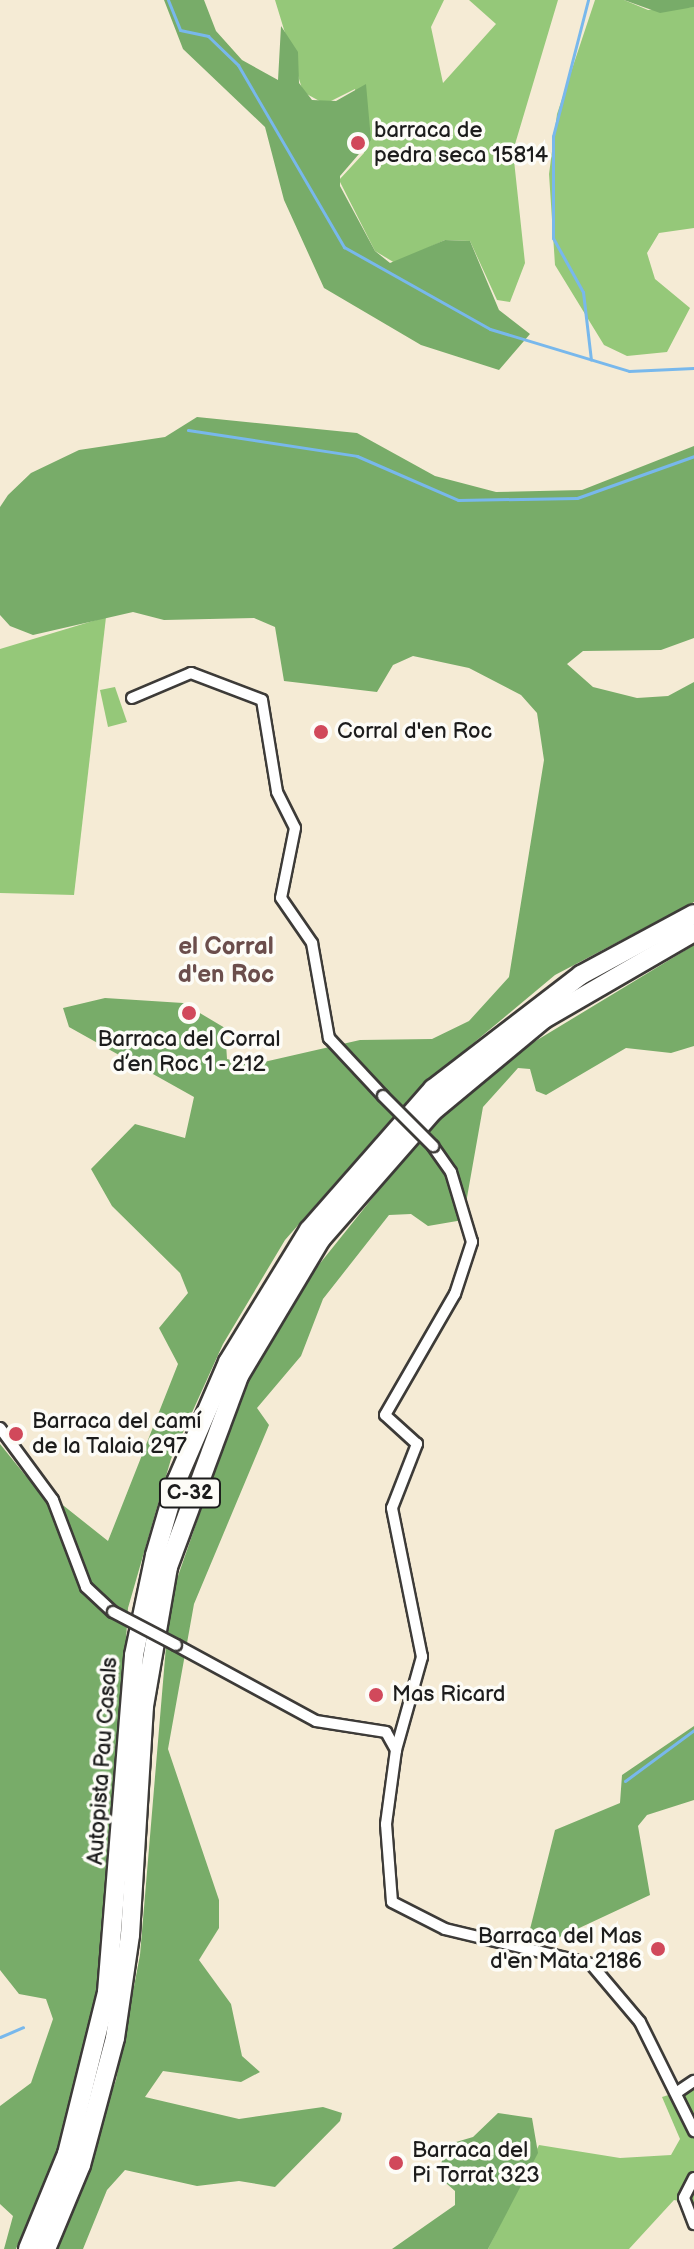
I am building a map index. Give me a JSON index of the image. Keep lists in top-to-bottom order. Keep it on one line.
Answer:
{"streets":{"highway":["C-32","Autopista Pau Casals"]},"districts":["el Corral d'en Roc"],"places":["barraca de pedra seca 15814","Corral d'en Roc","Barraca del Corral d’en Roc 1 - 212","Barraca del camí de la Talaia 297","Mas Ricard","Barraca del Mas d'en Mata 2186","Barraca del Pi Torrat 323"]}
